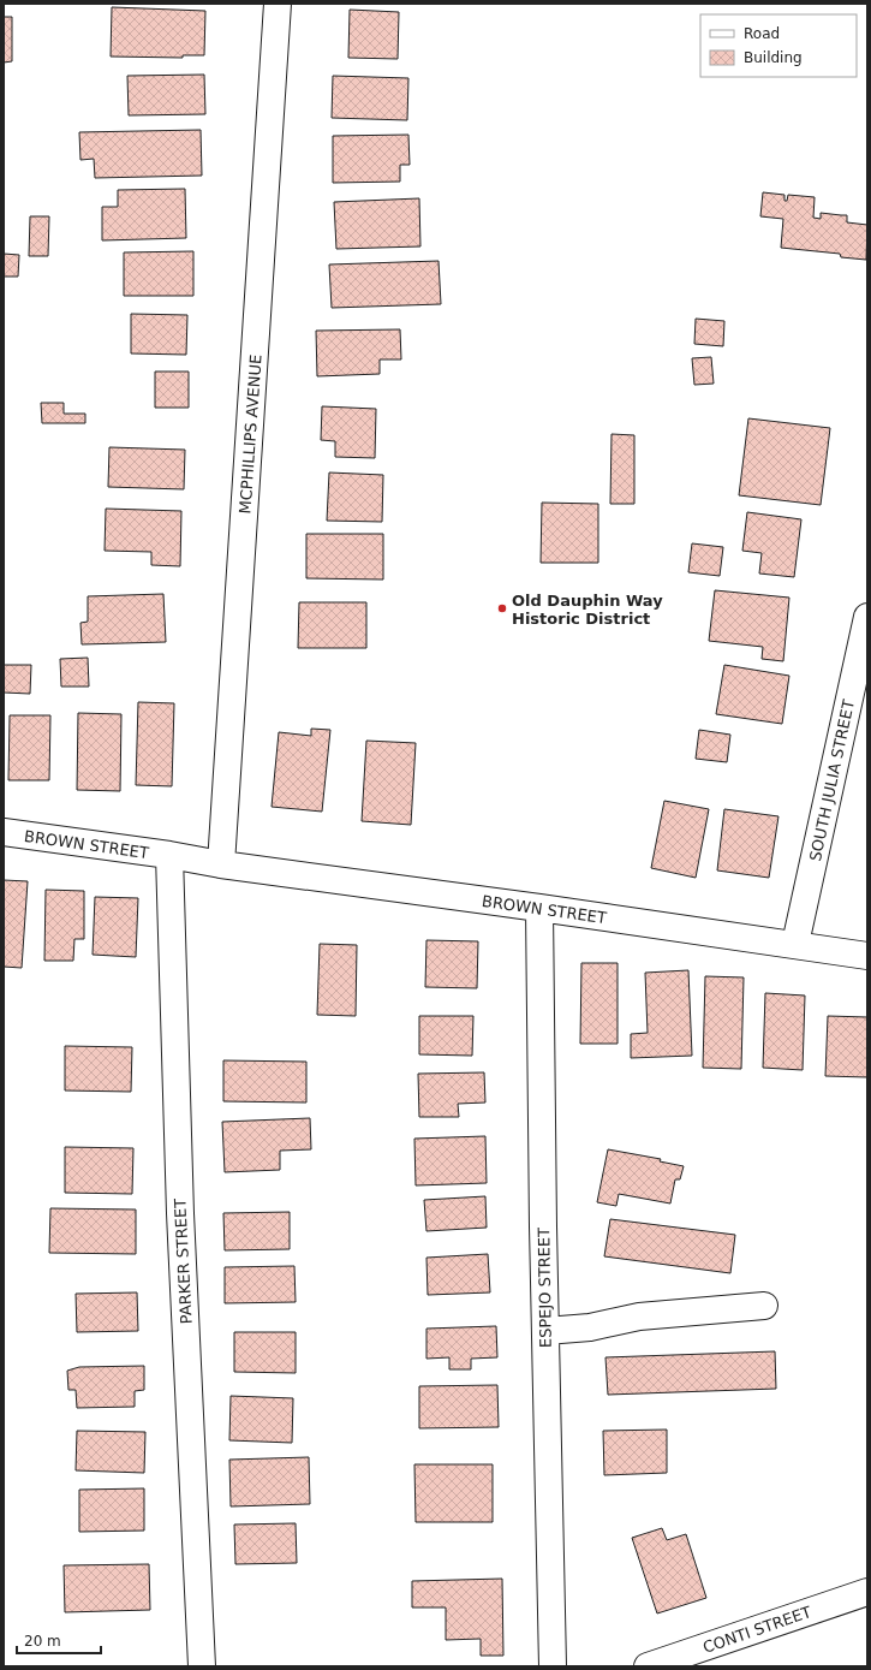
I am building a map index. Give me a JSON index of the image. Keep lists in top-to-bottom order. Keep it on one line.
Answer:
{"streets":{"street":["MCPHILLIPS AVENUE","SOUTH JULIA STREET","BROWN STREET","PARKER STREET","ESPEJO STREET","CONTI STREET"]},"crossings":[["MCPHILLIPS AVENUE","BROWN STREET"],["SOUTH JULIA STREET","BROWN STREET"],["BROWN STREET","PARKER STREET"],["BROWN STREET","ESPEJO STREET"]],"places":["Old Dauphin Way Historic District"],"legend":["Road","Building"],"scale_bar":"20 m"}
